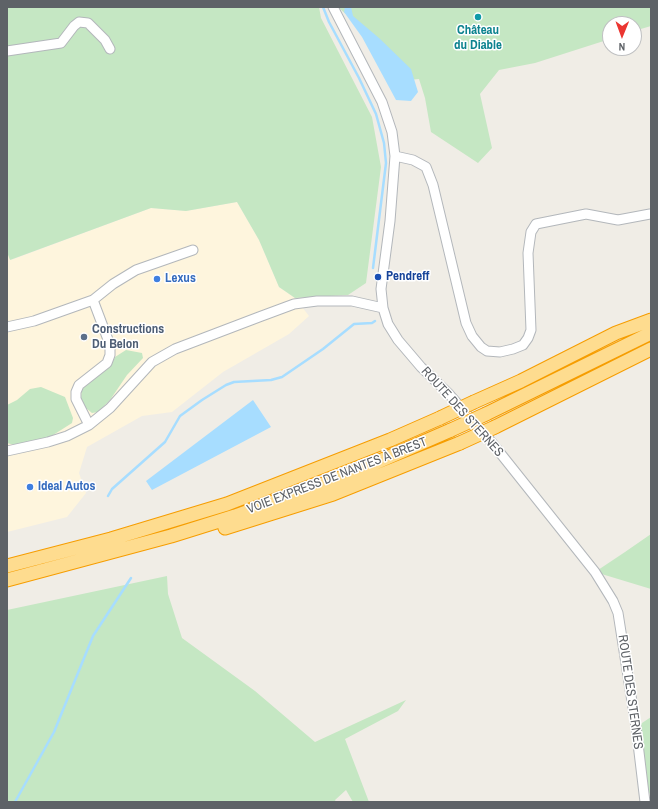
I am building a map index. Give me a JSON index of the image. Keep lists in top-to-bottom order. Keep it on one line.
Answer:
{"streets":{"highway":["VOIE EXPRESS DE NANTES À BREST"],"street":["ROUTE DES STERNES"]},"places":["Château du Diable","Pendreff","Lexus","Constructions Du Belon","Ideal Autos"],"north":"bottom"}
